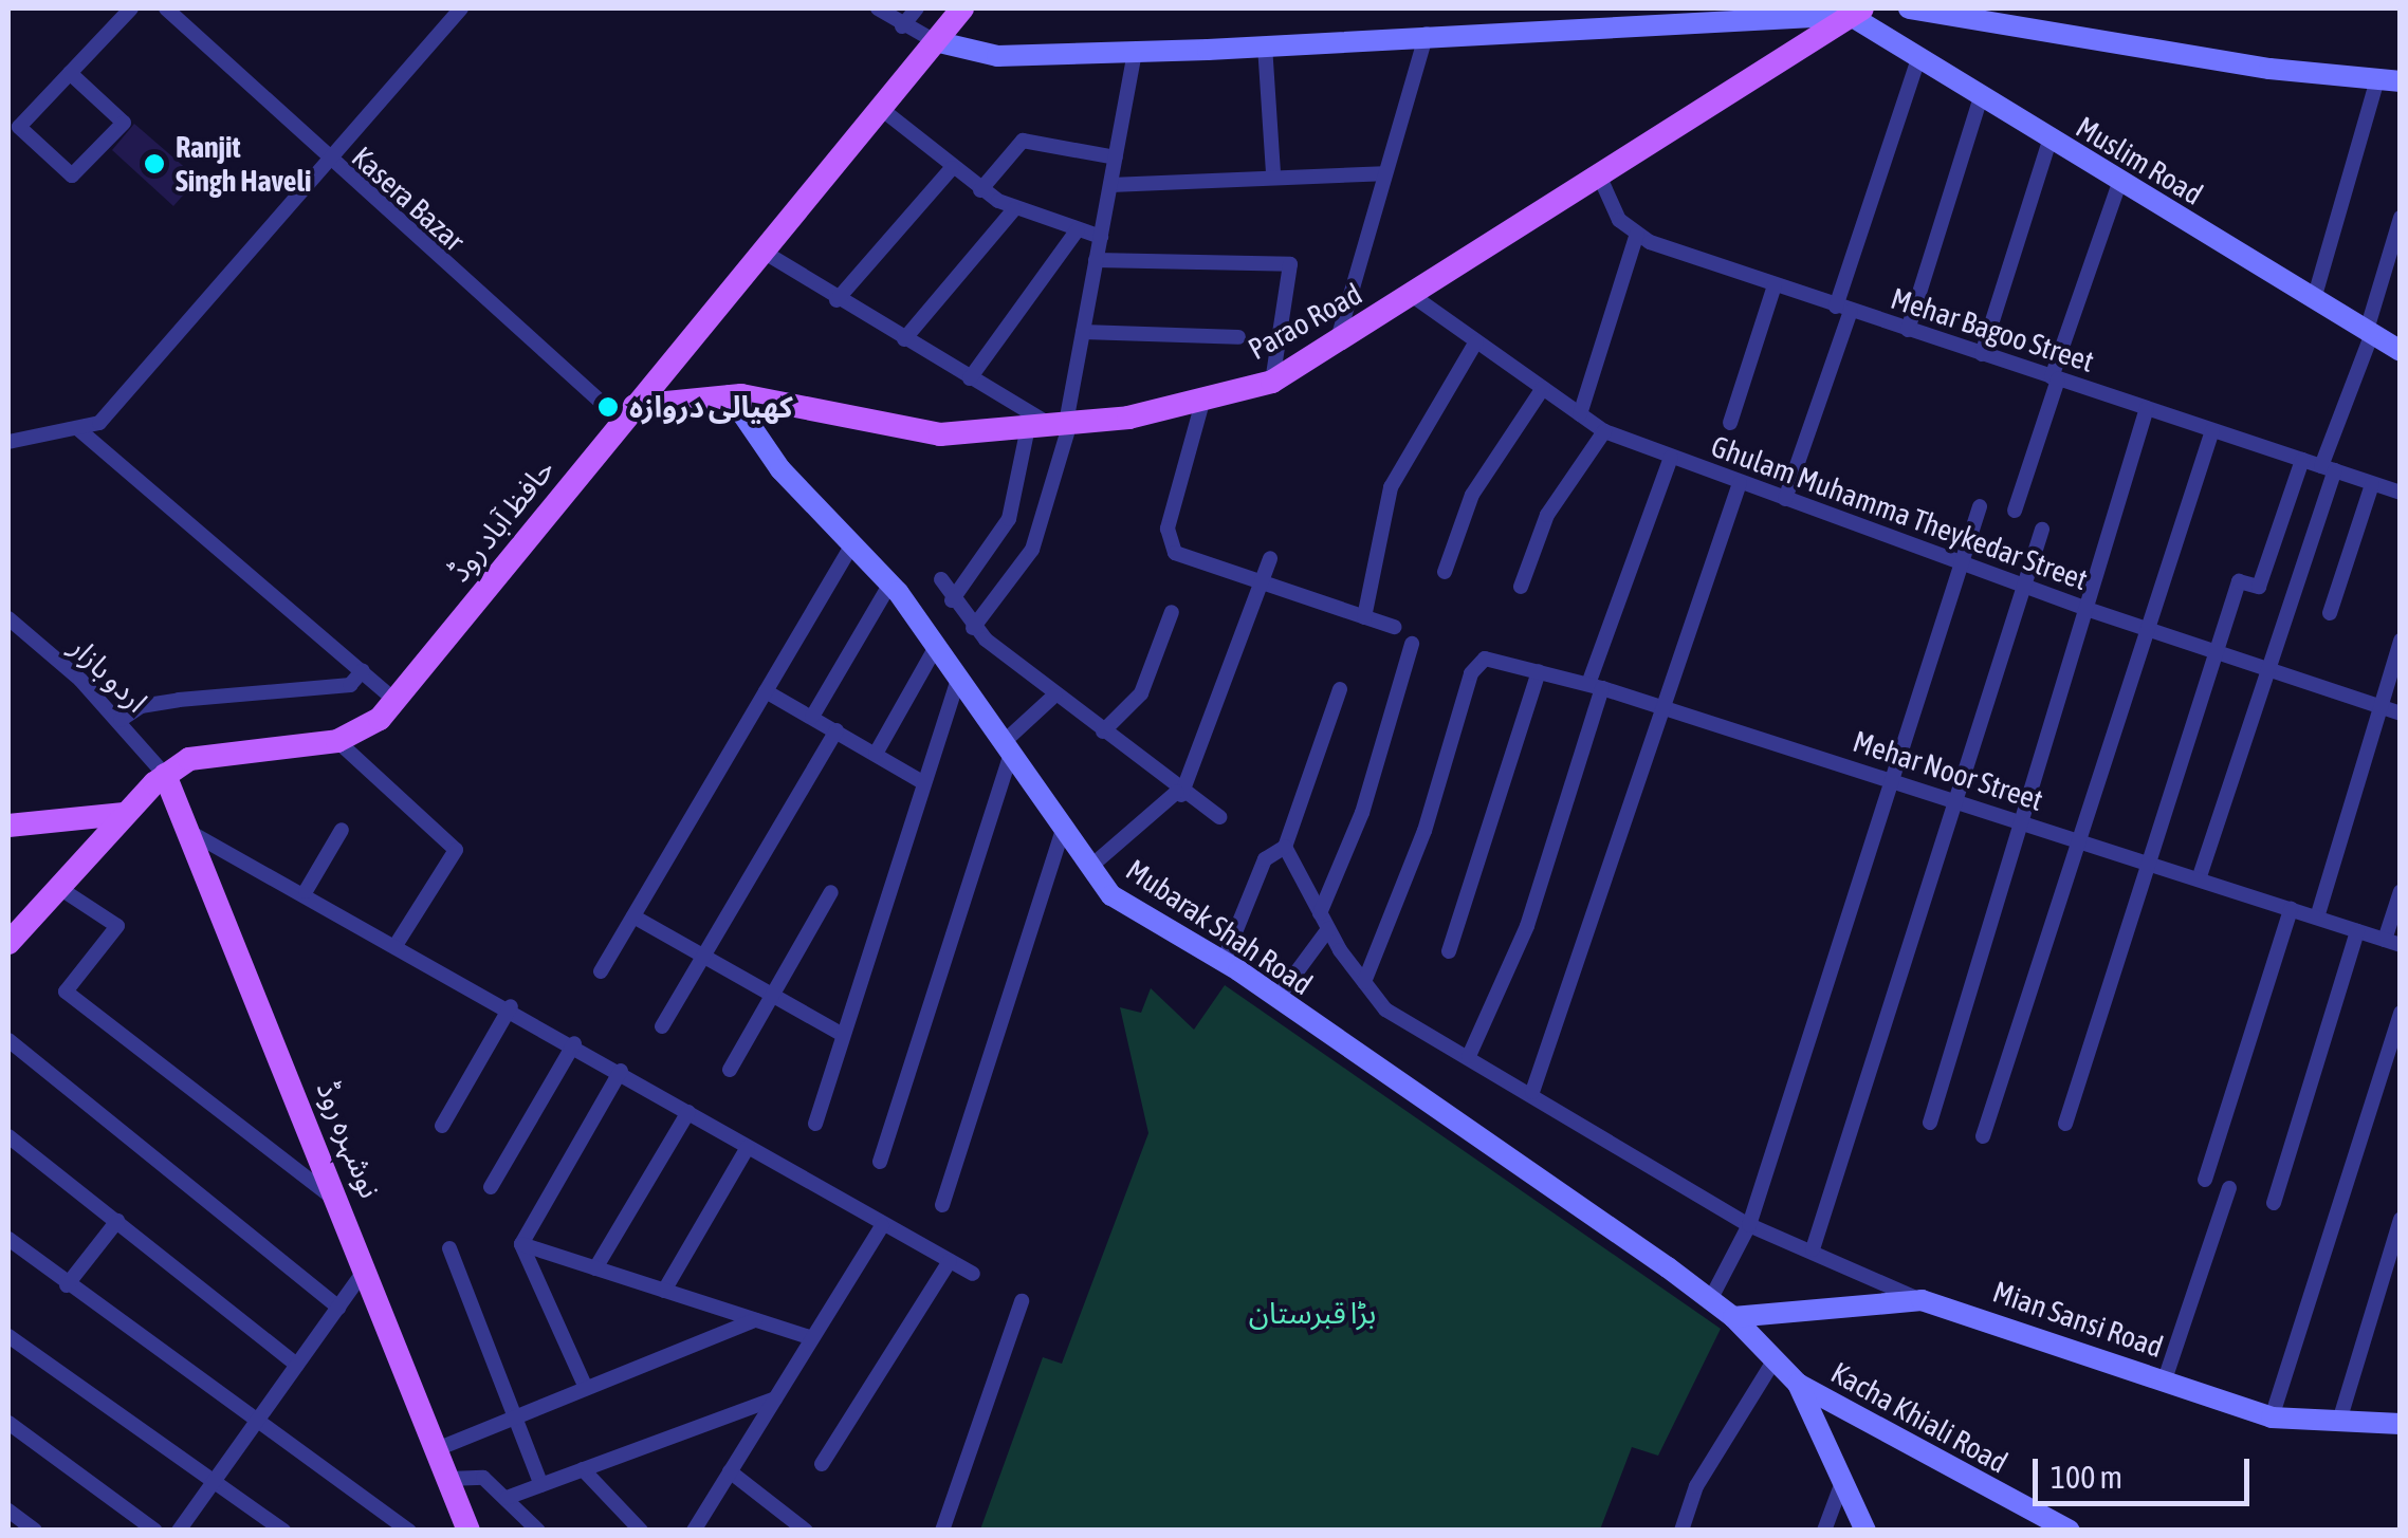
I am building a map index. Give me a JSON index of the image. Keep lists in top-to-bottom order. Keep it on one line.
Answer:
{"streets":{"main road":["Parao Road","حافظ آباد روڈ","نوشہرہ روڈ"],"street":["Muslim Road","Kasera Bazar","Mehar Bagoo Street","Ghulam Muhamma Theykedar Street","اردو بازار","Mehar Noor Street","Mubarak Shah Road","Mian Sansi Road","Kacha Khiali Road"]},"crossings":[["Muslim Road","Parao Road"],["Kasera Bazar","Parao Road"],["Kasera Bazar","حافظ آباد روڈ"],["Parao Road","Ghulam Muhamma Theykedar Street"],["Parao Road","حافظ آباد روڈ"],["Parao Road","Mubarak Shah Road"],["حافظ آباد روڈ","اردو بازار"],["حافظ آباد روڈ","نوشہرہ روڈ"],["اردو بازار","نوشہرہ روڈ"],["Mubarak Shah Road","Mian Sansi Road"],["Mubarak Shah Road","Kacha Khiali Road"]],"parks":["بڑا قبرستان"],"places":["Ranjit Singh Haveli","کھیالی دروازہ"],"scale_bar":"100 m"}
